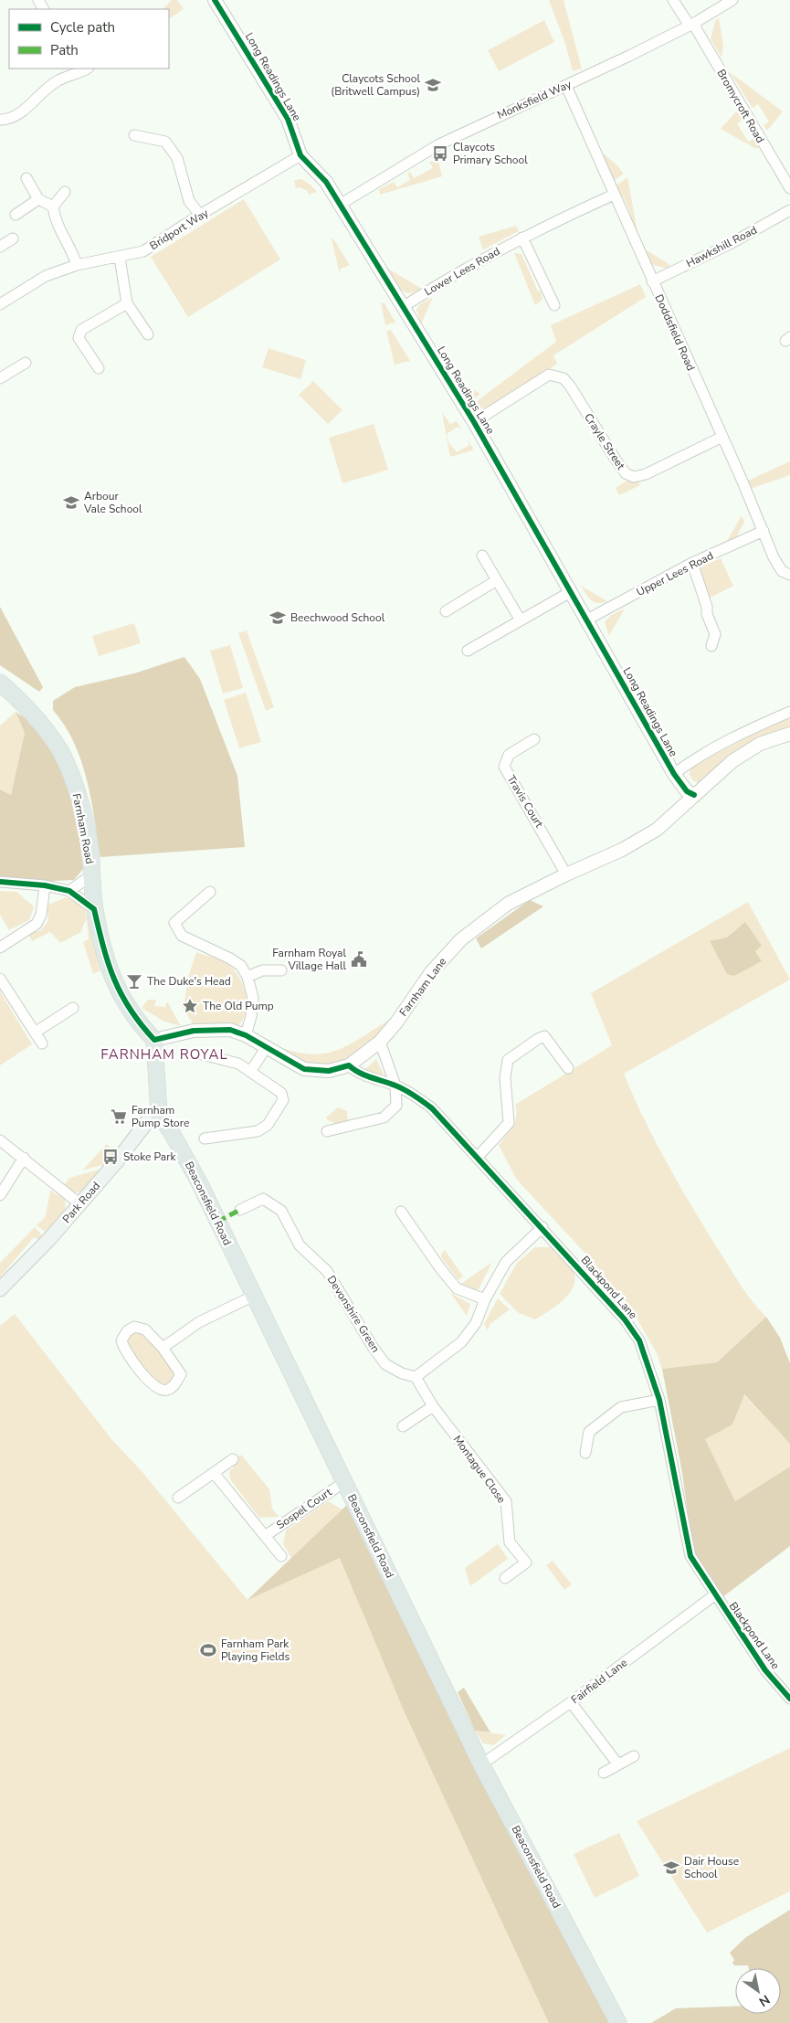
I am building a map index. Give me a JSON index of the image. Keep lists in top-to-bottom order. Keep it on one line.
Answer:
{"streets":{"main road":["Farnham Road","Park Road","Beaconsfield Road"],"street":["Long Readings Lane","Monksfield Way","Bromycroft Road","Bridport Way","Hawkshill Road","Lower Lees Road","Doddsfield Road","Crayle Street","Upper Lees Road","Travis Court","Farnham Lane","Blackpond Lane","Devonshire Green","Montague Close","Sospel Court","Fairfield Lane"]},"crossings":[["Long Readings Lane","Monksfield Way"],["Long Readings Lane","Bridport Way"],["Long Readings Lane","Lower Lees Road"],["Long Readings Lane","Crayle Street"],["Long Readings Lane","Upper Lees Road"],["Long Readings Lane","Farnham Lane"],["Monksfield Way","Bromycroft Road"],["Monksfield Way","Doddsfield Road"],["Hawkshill Road","Doddsfield Road"],["Lower Lees Road","Doddsfield Road"],["Doddsfield Road","Crayle Street"],["Doddsfield Road","Upper Lees Road"],["Travis Court","Farnham Lane"],["Farnham Road","Farnham Lane"],["Farnham Lane","Blackpond Lane"],["Park Road","Beaconsfield Road"],["Beaconsfield Road","Sospel Court"],["Beaconsfield Road","Fairfield Lane"],["Blackpond Lane","Fairfield Lane"]],"districts":["FARNHAM ROYAL"],"places":{"school or university":["Claycots School (Britwell Campus)","Arbour Vale School","Beechwood School","Dair House School"],"bus stop":["Claycots Primary School","Stoke Park"],"public building":["Farnham Royal Village Hall"],"bar":["The Duke's Head"],"place":["The Old Pump"],"supermarket":["Farnham Pump Store"],"sports":["Farnham Park Playing Fields"]},"legend":["Cycle path","Path"],"north":"bottom right"}
